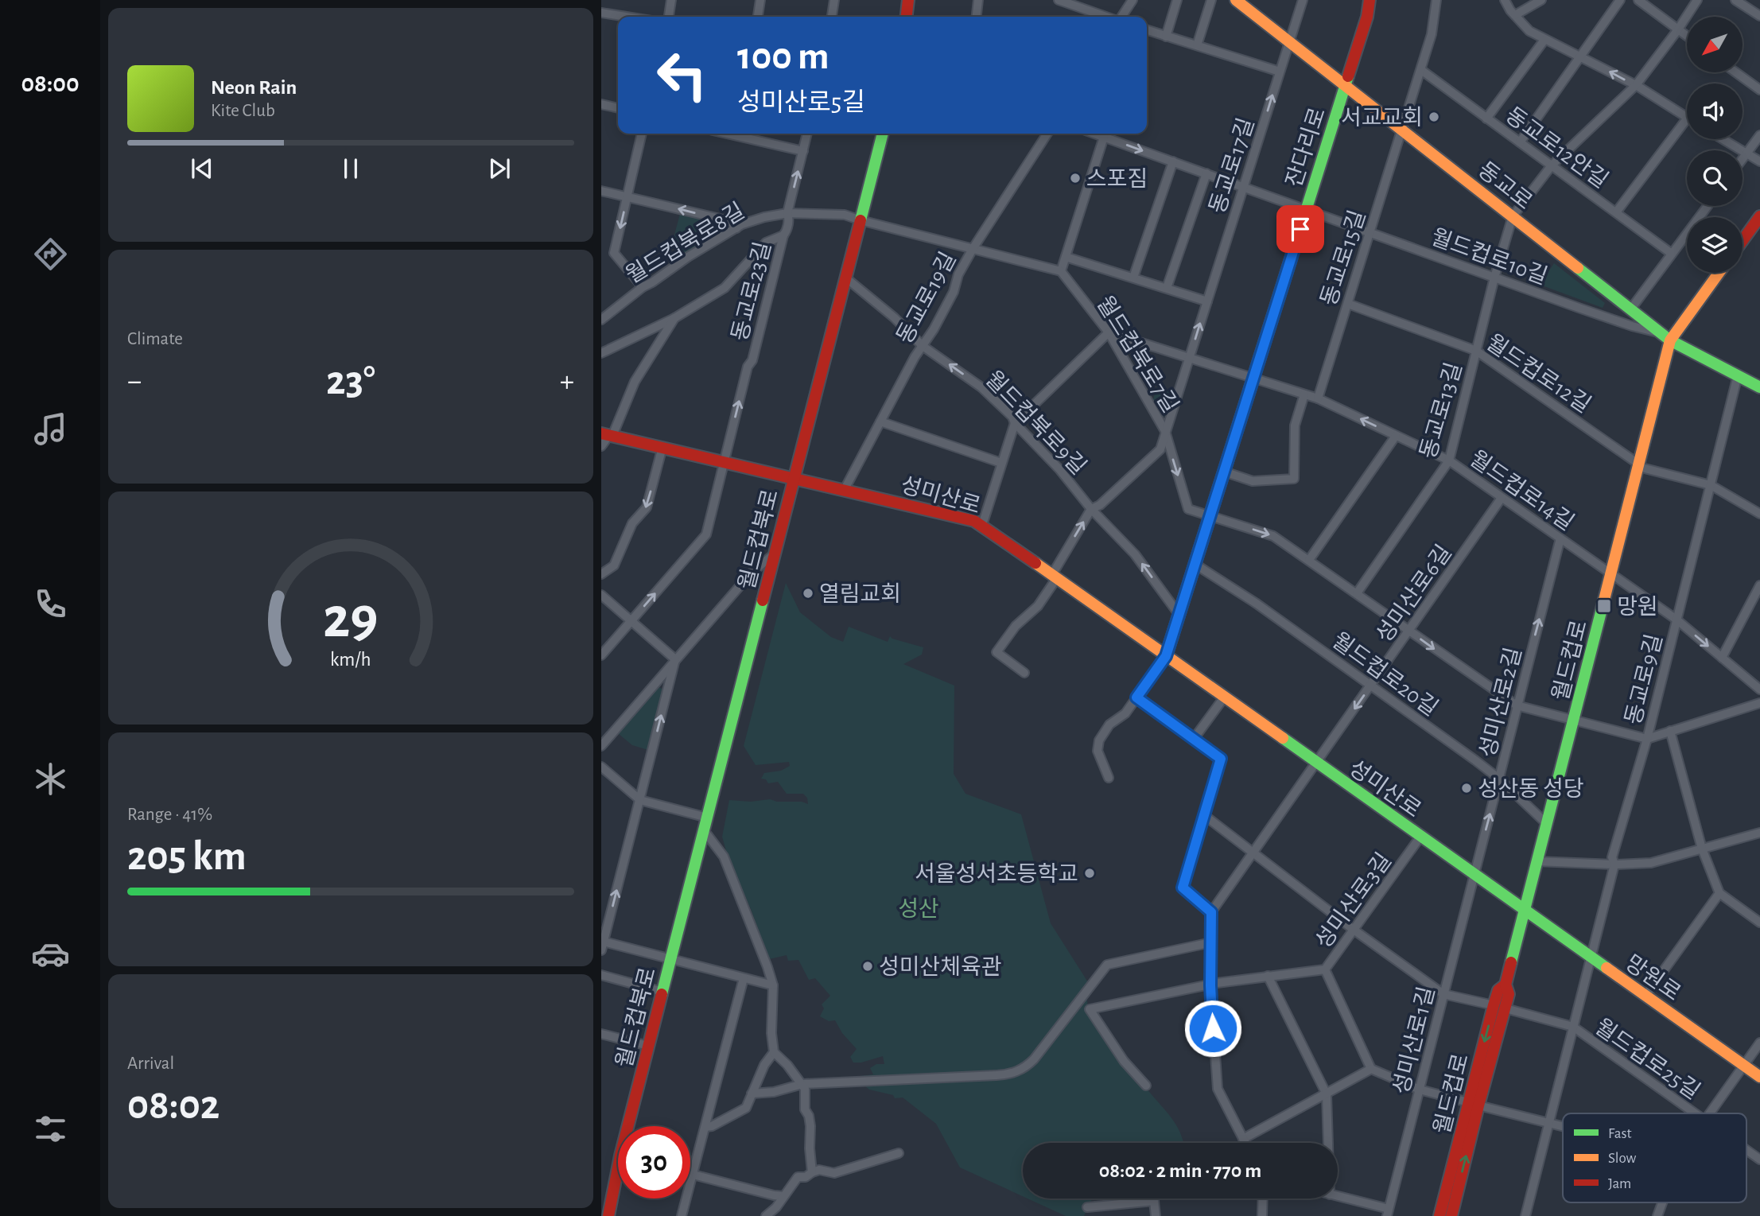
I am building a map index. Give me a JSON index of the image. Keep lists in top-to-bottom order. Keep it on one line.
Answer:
{"streets":{"street":["잔다리로","동교로12안길","동교로17길","동교로","월드컵북로8길","월드컵로10길","동교로15길","동교로23길","동교로19길","월드컵북로7길","월드컵로12길","동교로13길","월드컵북로9길","월드컵로14길","성미산로","월드컵북로","성미산로6길","월드컵로","월드컵로20길","동교로9길","성미산로2길","성미산로3길","망원로","성미산로1길","월드컵로25길"]},"crossings":[["잔다리로","동교로"],["잔다리로","월드컵로10길"],["잔다리로","월드컵북로7길"],["잔다리로","월드컵북로9길"],["잔다리로","월드컵로14길"],["잔다리로","성미산로"],["잔다리로","월드컵로20길"],["동교로12안길","동교로15길"],["동교로17길","동교로"],["동교로17길","월드컵로10길"],["동교로17길","월드컵북로7길"],["동교로17길","월드컵북로9길"],["동교로17길","월드컵로14길"],["동교로17길","성미산로"],["동교로","월드컵로10길"],["동교로","동교로15길"],["동교로","동교로13길"],["동교로","월드컵로"],["동교로","동교로9길"],["월드컵북로8길","동교로23길"],["월드컵북로8길","월드컵북로"],["월드컵로10길","동교로15길"],["월드컵로10길","동교로13길"],["월드컵로10길","월드컵로"],["동교로15길","월드컵로12길"],["동교로15길","월드컵로14길"],["동교로23길","성미산로"],["동교로19길","월드컵북로9길"],["동교로19길","성미산로"],["월드컵북로7길","월드컵로14길"],["월드컵로12길","동교로13길"],["월드컵로12길","월드컵로"],["동교로13길","월드컵로14길"],["월드컵북로9길","월드컵북로"],["월드컵로14길","성미산로6길"],["월드컵로14길","월드컵로"],["월드컵로14길","동교로9길"],["월드컵로14길","성미산로2길"],["성미산로","월드컵북로"],["성미산로","성미산로6길"],["성미산로","월드컵로"],["성미산로","성미산로2길"],["성미산로","성미산로3길"],["성미산로","망원로"],["성미산로","성미산로1길"],["성미산로6길","월드컵로20길"],["월드컵로","월드컵로20길"],["월드컵로","동교로9길"],["월드컵로","망원로"],["월드컵로","월드컵로25길"],["월드컵로20길","성미산로2길"],["동교로9길","망원로"],["동교로9길","월드컵로25길"],["성미산로2길","성미산로1길"],["성미산로1길","월드컵로25길"]],"one_way":["월드컵북로9길","성미산로2길"],"parks":["성산"],"places":{"other":["서교교회","스포짐","열림교회","성산동 성당","서울성서초등학교","성미산체육관"],"transit":["망원"]},"legend":["Fast","Slow","Jam"],"north":"bottom left","page":{"tabs":"08:00","turn":["100 m","성미산로5길"],"song":["Neon Rain","Kite Club"],"tile":["Climate",["Range · 41%","205 km"],["Arrival","08:02"]],"heat":["−","23°","+"],"limit":"30","trip":"08:02 · 2 min · 770 m","gauge":["29","km/h"]}}
